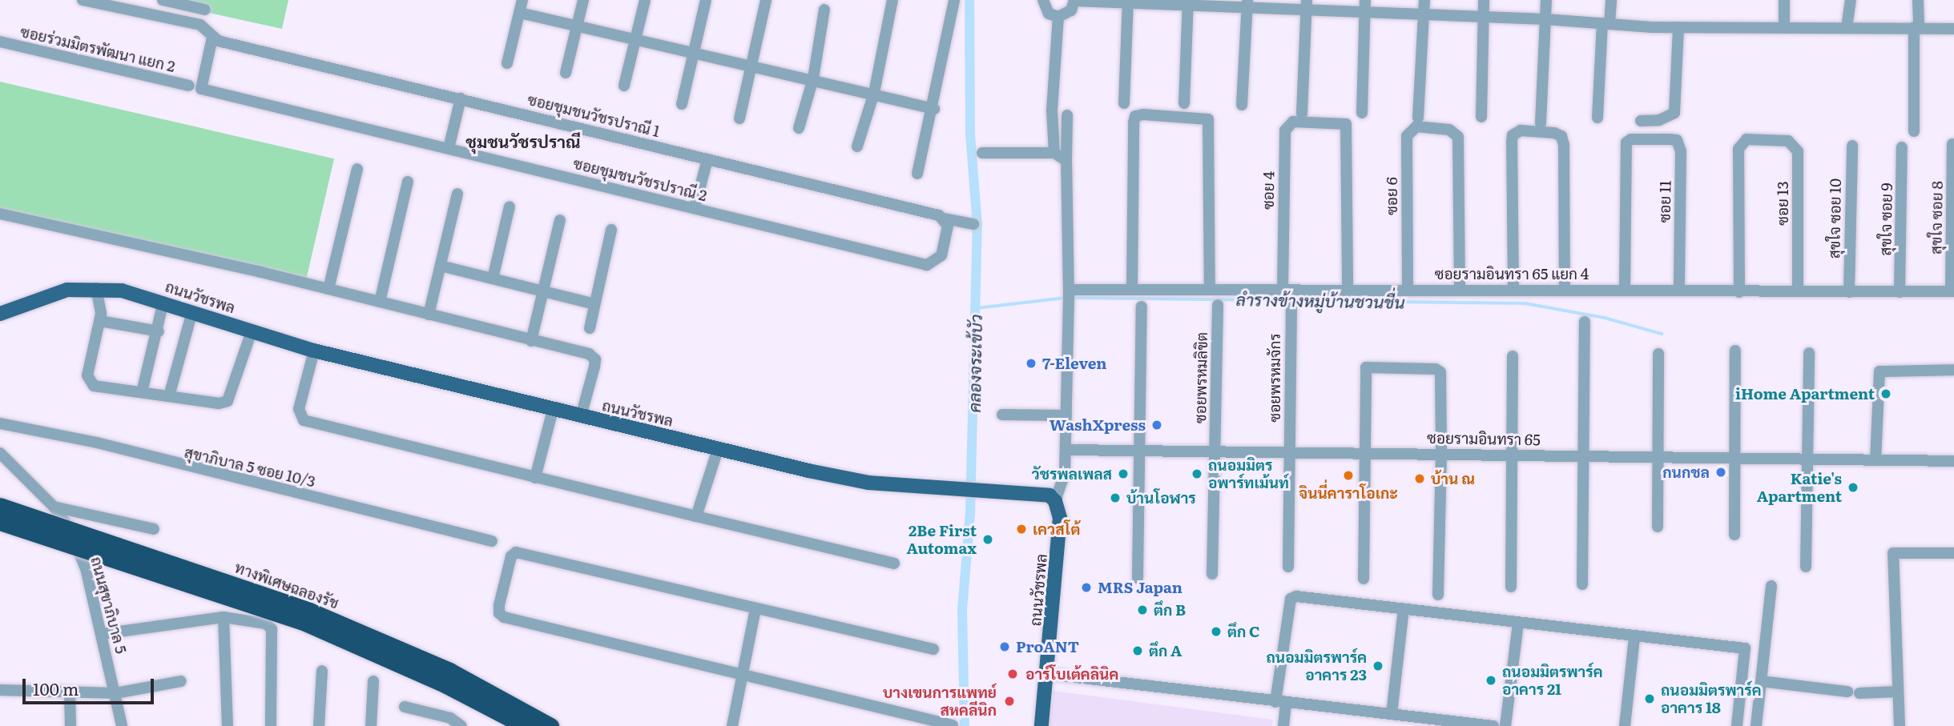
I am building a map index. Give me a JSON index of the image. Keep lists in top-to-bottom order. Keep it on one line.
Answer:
{"streets":{"highway":["ทางพิเศษฉลองรัช"],"main road":["ถนนวัชรพล"],"street":["ซอยร่วมมิตรพัฒนา แยก 2","ซอยชุมชนวัชรปราณี 1","ซอยชุมชนวัชรปราณี 2","ซอย 4","ซอย 6","ซอย 11","ซอย 13","สุขใจ ซอย 8","สุขใจ ซอย 10","สุขใจ ซอย 9","ซอยรามอินทรา 65 แยก 4","ซอยพรหมลิขิต","ซอยพรหมจักร","ซอยรามอินทรา 65","สุขาภิบาล 5 ซอย 10/3","ถนนสุขาภิบาล 5"]},"crossings":[["ซอยชุมชนวัชรปราณี 1","ซอยชุมชนวัชรปราณี 2"],["ซอย 4","ซอยรามอินทรา 65 แยก 4"],["ซอย 6","ซอยรามอินทรา 65 แยก 4"],["ซอย 11","ซอยรามอินทรา 65 แยก 4"],["ซอย 13","ซอยรามอินทรา 65 แยก 4"],["สุขใจ ซอย 8","ซอยรามอินทรา 65 แยก 4"],["สุขใจ ซอย 10","ซอยรามอินทรา 65 แยก 4"],["สุขใจ ซอย 9","ซอยรามอินทรา 65 แยก 4"],["ซอยพรหมลิขิต","ซอยรามอินทรา 65"],["ซอยพรหมจักร","ซอยรามอินทรา 65"]],"districts":["ชุมชนวัชรปราณี"],"water":["ลำรางข้างหมู่บ้านชวนชื่น","คลองจระเข้บัว"],"places":["7-Eleven","iHome Apartment","WashXpress","กนกชล","วัชรพลเพลส","ถนอมมิตร อพาร์ทเม้นท์","จินนี่คาราโอเกะ","บ้าน ณ","Katie's Apartment","บ้านโอฬาร","เควสโต้","2Be First Automax","MRS Japan","ตึก B","ตึก C","ProANT","ตึก A","ถนอมมิตรพาร์ค อาคาร 23","อาร์โบเต้คลินิค","ถนอมมิตรพาร์ค อาคาร 21","ถนอมมิตรพาร์ค อาคาร 18","บางเขนการแพทย์ สหคลีนิก"],"scale_bar":"100 m"}
